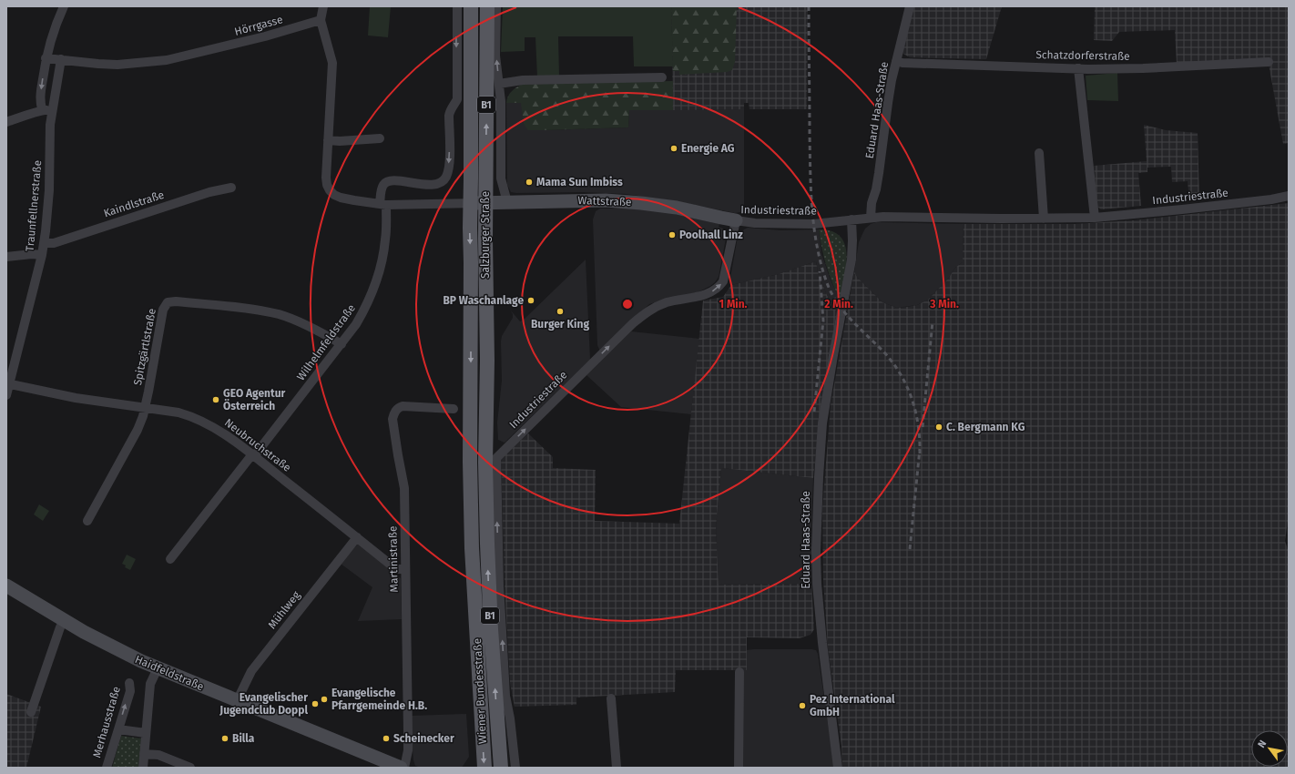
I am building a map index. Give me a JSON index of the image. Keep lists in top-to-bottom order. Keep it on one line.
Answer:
{"streets":{"main road":["B1","Salzburger Straße","Wiener Bundesstraße"],"street":["Hörrgasse","Schatzdorferstraße","Eduard Haas-Straße","Industriestraße","Wattstraße","Kaindlstraße","Traunfellnerstraße","Wilhelmfeldstraße","Spitzgärtlstraße","Neubruchstraße","Martinistraße","Mühlweg","Haidfeldstraße","Merhausstraße"]},"crossings":[["Hörrgasse","Traunfellnerstraße"],["Schatzdorferstraße","Eduard Haas-Straße"],["Eduard Haas-Straße","Industriestraße"],["Industriestraße","Wattstraße"],["Industriestraße","Salzburger Straße"],["Industriestraße","Wiener Bundesstraße"],["Wattstraße","Salzburger Straße"],["Kaindlstraße","Traunfellnerstraße"],["Traunfellnerstraße","Neubruchstraße"],["Salzburger Straße","Wiener Bundesstraße"],["Wilhelmfeldstraße","Spitzgärtlstraße"],["Wilhelmfeldstraße","Neubruchstraße"],["Spitzgärtlstraße","Neubruchstraße"],["Neubruchstraße","Martinistraße"],["Neubruchstraße","Mühlweg"],["Mühlweg","Haidfeldstraße"]],"one_way":["Industriestraße"],"places":["Energie AG","Mama Sun Imbiss","Poolhall Linz","BP Waschanlage","Burger King","GEO Agentur Österreich","C. Bergmann KG","Evangelische Pfarrgemeinde H.B.","Evangelischer Jugendclub Doppl","Pez International GmbH","Billa","Scheinecker"],"north":"top left","rings":["1 Min.","2 Min.","3 Min."]}
